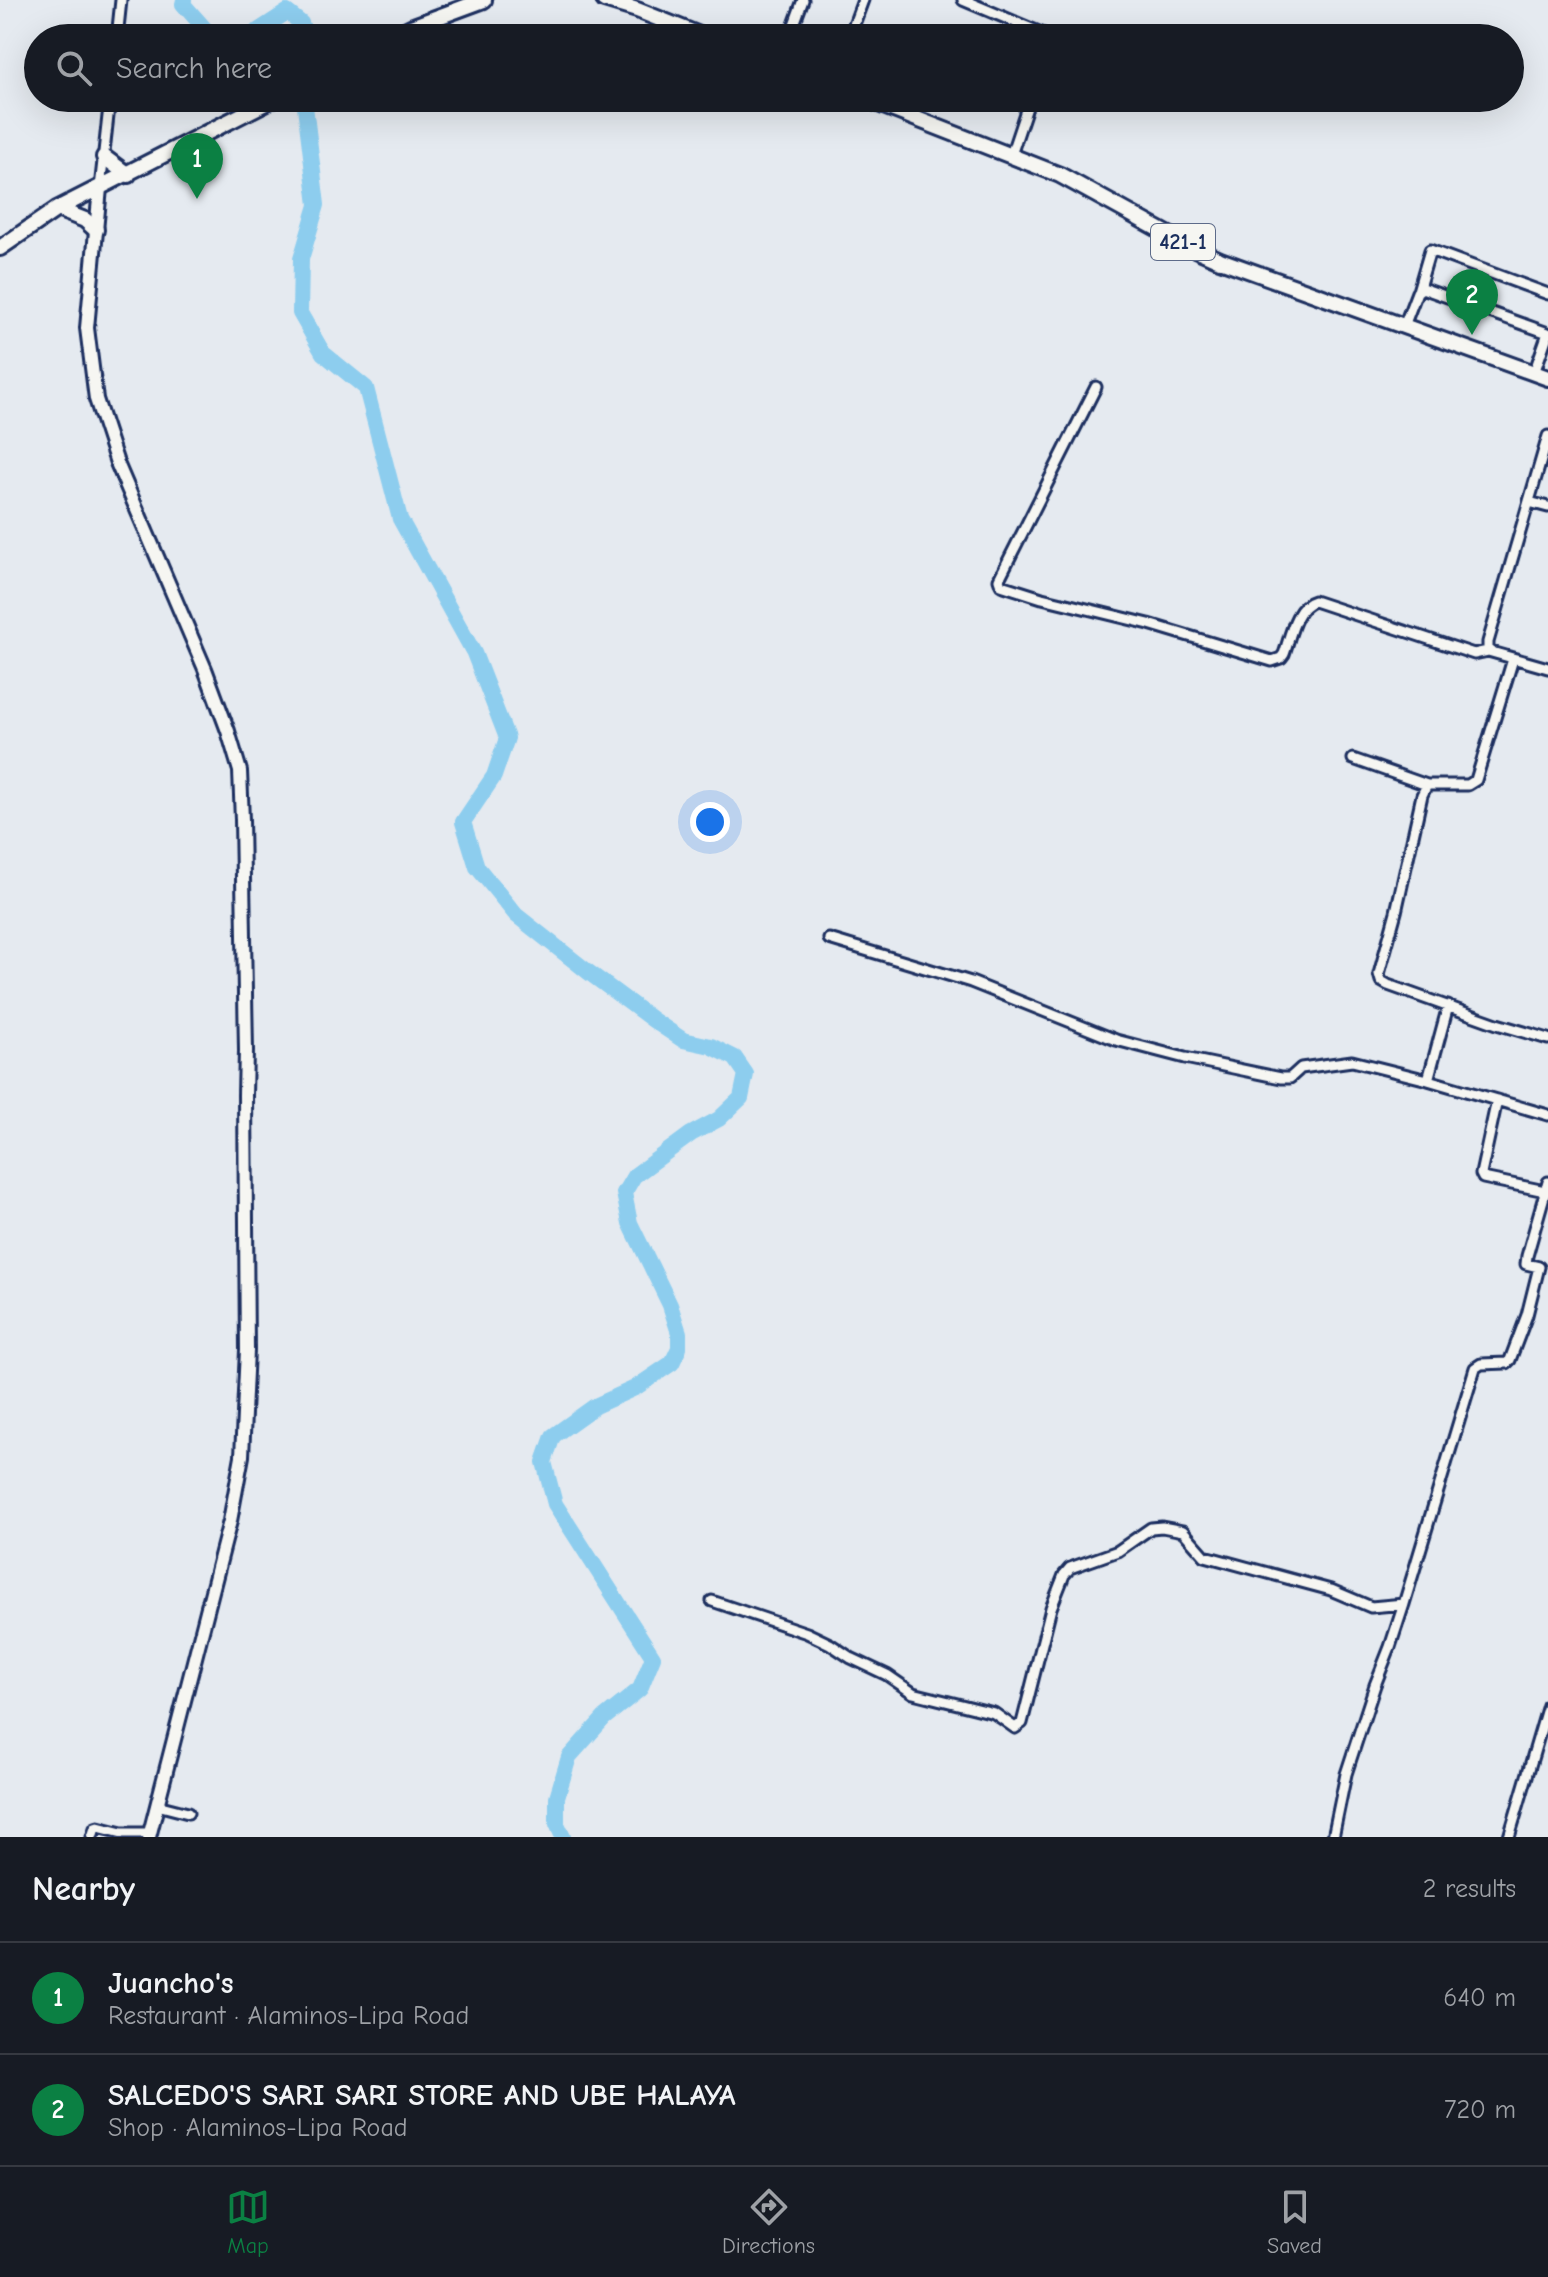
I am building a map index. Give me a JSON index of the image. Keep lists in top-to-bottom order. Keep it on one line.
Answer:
{"streets":{"main road":["421-1"]},"page":{"search":"Search here","pins":["1","2"],"heading":["Nearby","2 results"],"list":[{"mark":"1","name":"Juancho's","note":"Restaurant · Alaminos-Lipa Road","value":"640 m"},{"mark":"2","name":"SALCEDO'S SARI SARI STORE AND UBE HALAYA","note":"Shop · Alaminos-Lipa Road","value":"720 m"}],"nav":["Map","Directions","Saved"]}}
